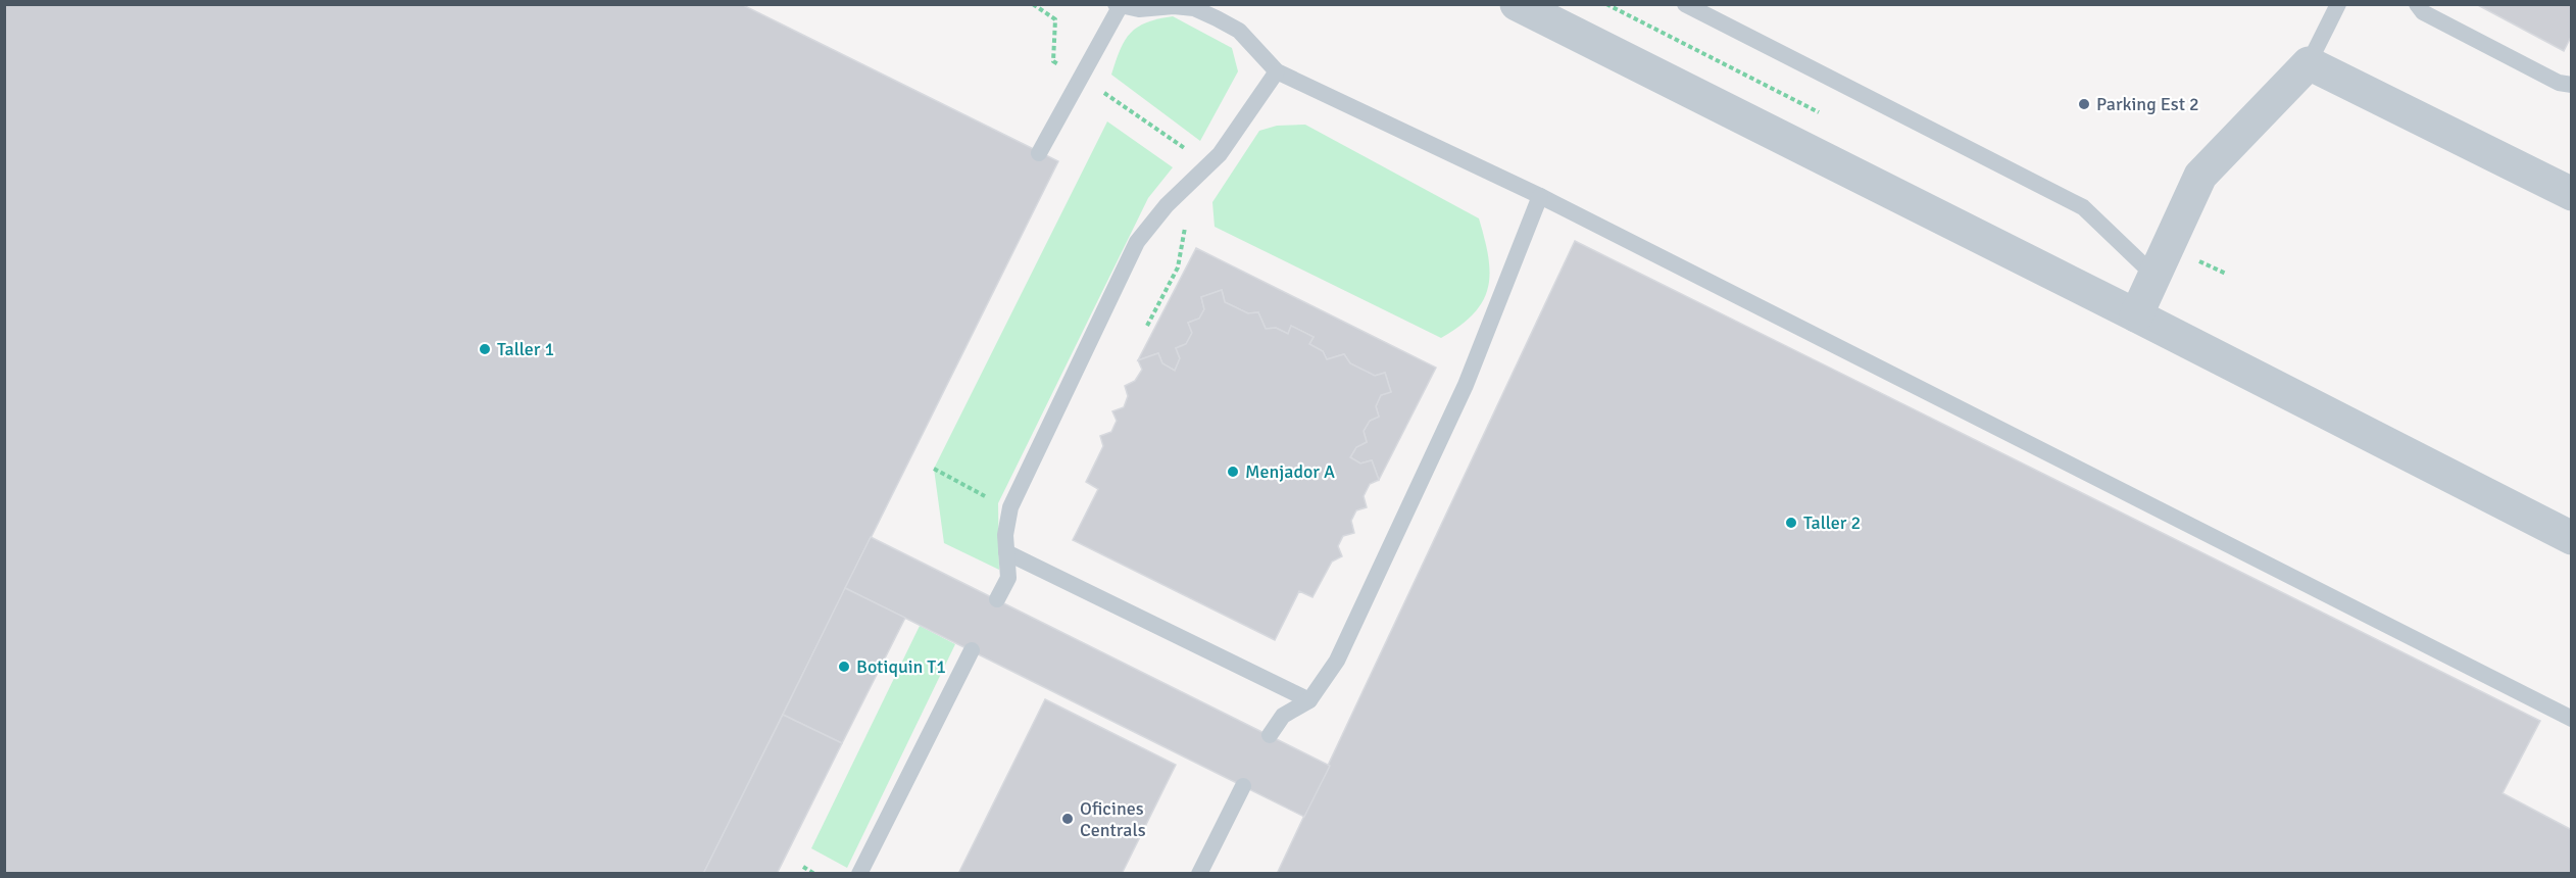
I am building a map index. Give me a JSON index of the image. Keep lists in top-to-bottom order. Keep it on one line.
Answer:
{"places":["Parking Est 2","Taller 1","Menjador A","Taller 2","Botiquin T1","Oficines Centrals"]}
